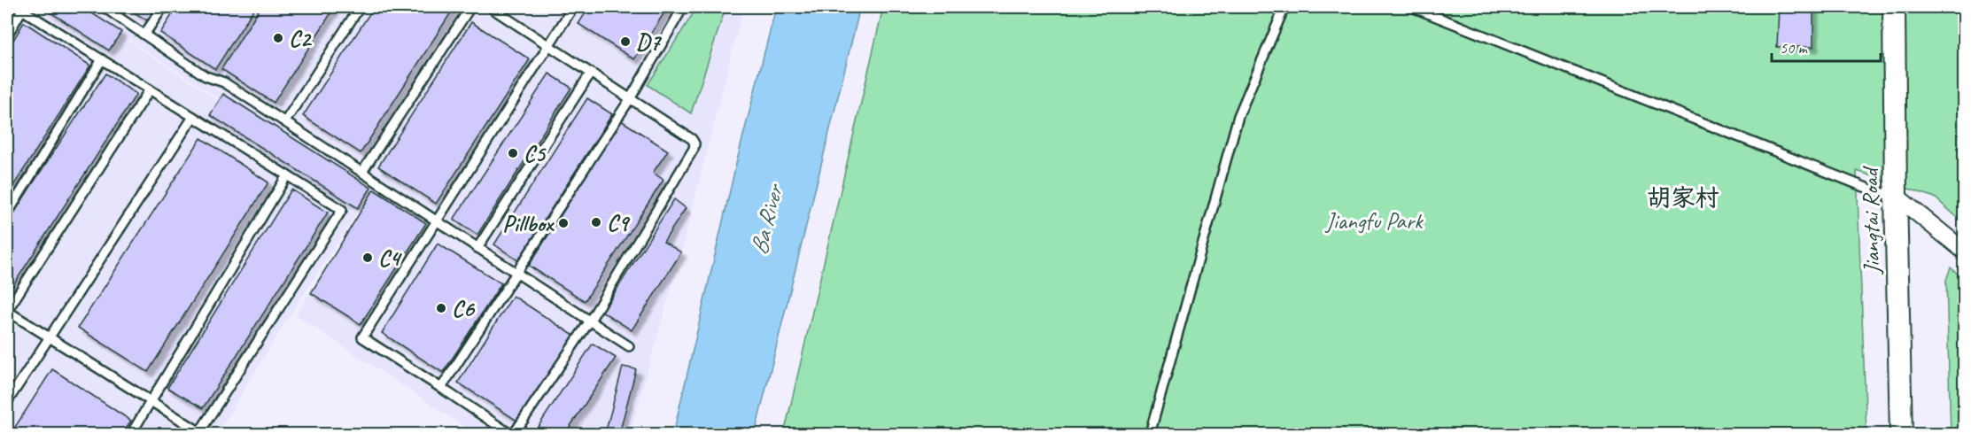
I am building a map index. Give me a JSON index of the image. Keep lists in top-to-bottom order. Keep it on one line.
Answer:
{"streets":{"main road":["Jiangtai Road"]},"districts":["胡家村"],"water":["Ba River"],"parks":["Jiangfu Park"],"places":["C2","D7","C5","C9","Pillbox","C4","C6"],"scale_bar":"50 m"}
